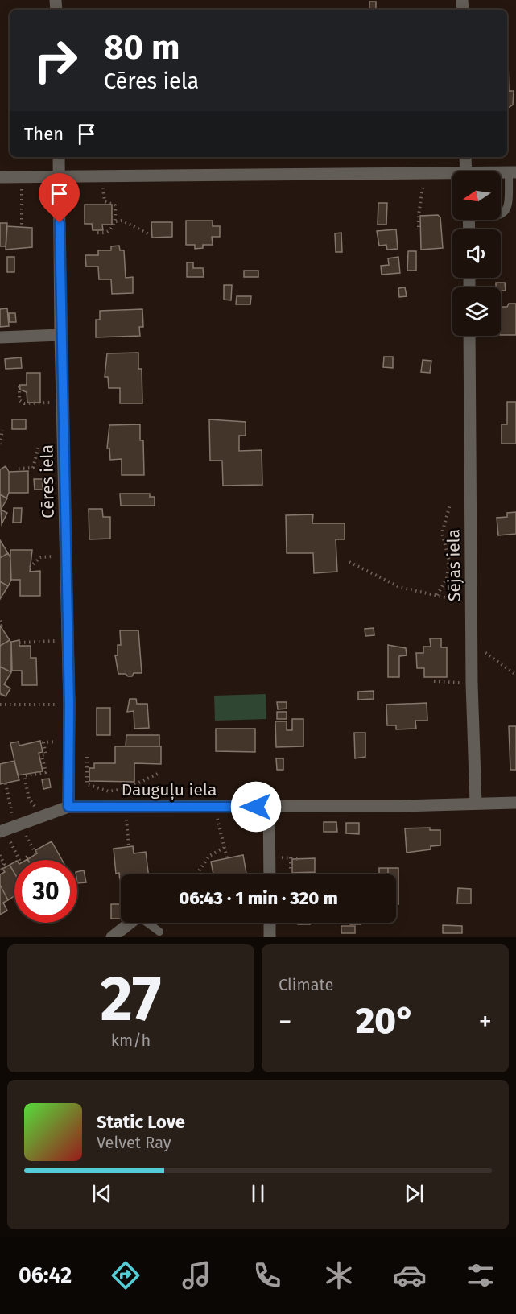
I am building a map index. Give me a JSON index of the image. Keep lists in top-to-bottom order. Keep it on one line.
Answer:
{"streets":{"street":["Cēres iela","Sējas iela","Dauguļu iela"]},"crossings":[["Cēres iela","Dauguļu iela"],["Sējas iela","Dauguļu iela"]],"north":"left","page":{"turn":["80 m","Cēres iela"],"then":"Then","limit":"30","trip":"06:43 · 1 min · 320 m","tile":[["27","km/h"],"Climate"],"heat":["−","20°","+"],"song":["Static Love","Velvet Ray"],"tabs":"06:42"}}
